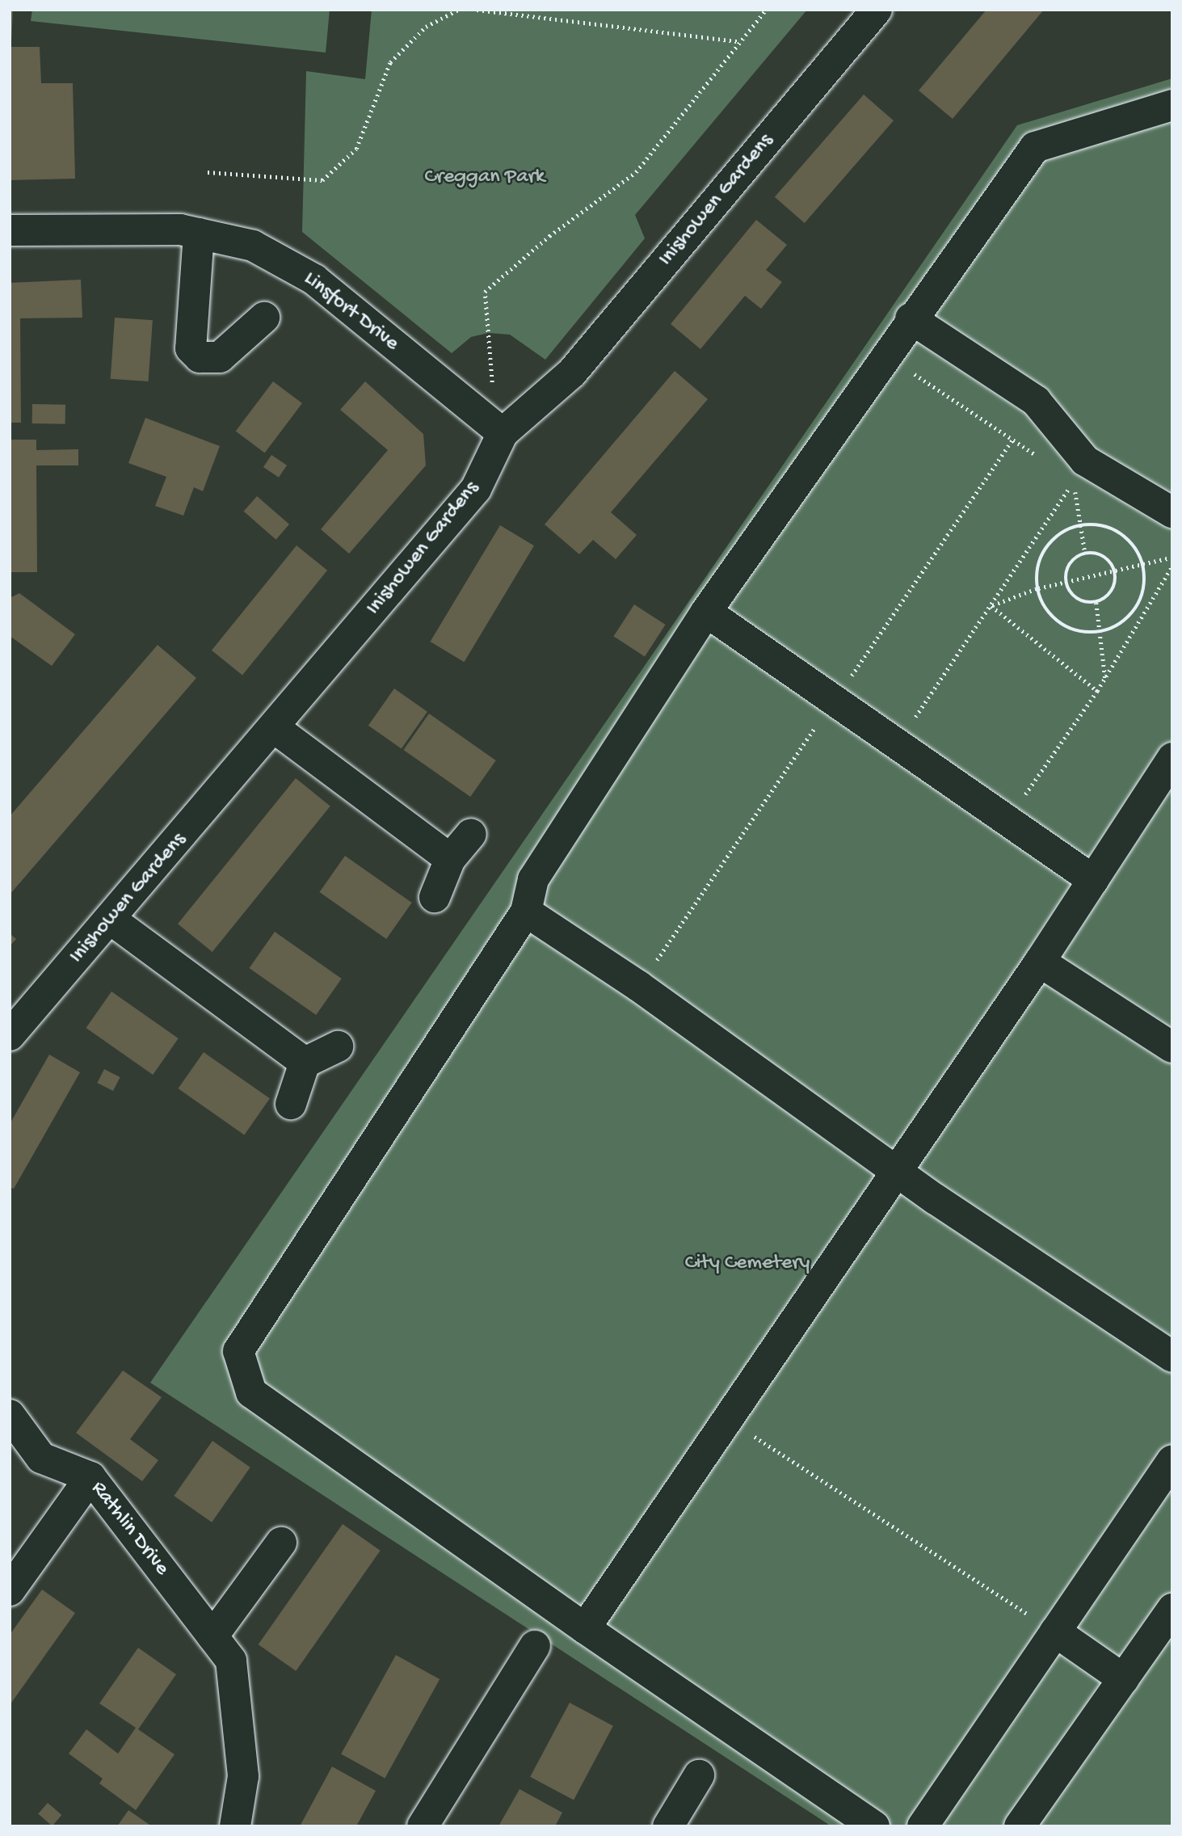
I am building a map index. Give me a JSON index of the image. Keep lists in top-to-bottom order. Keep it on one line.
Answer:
{"streets":{"street":["Inishowen Gardens","Linsfort Drive","Rathlin Drive"]},"crossings":[["Inishowen Gardens","Linsfort Drive"]],"parks":["Creggan Park","City Cemetery"]}
